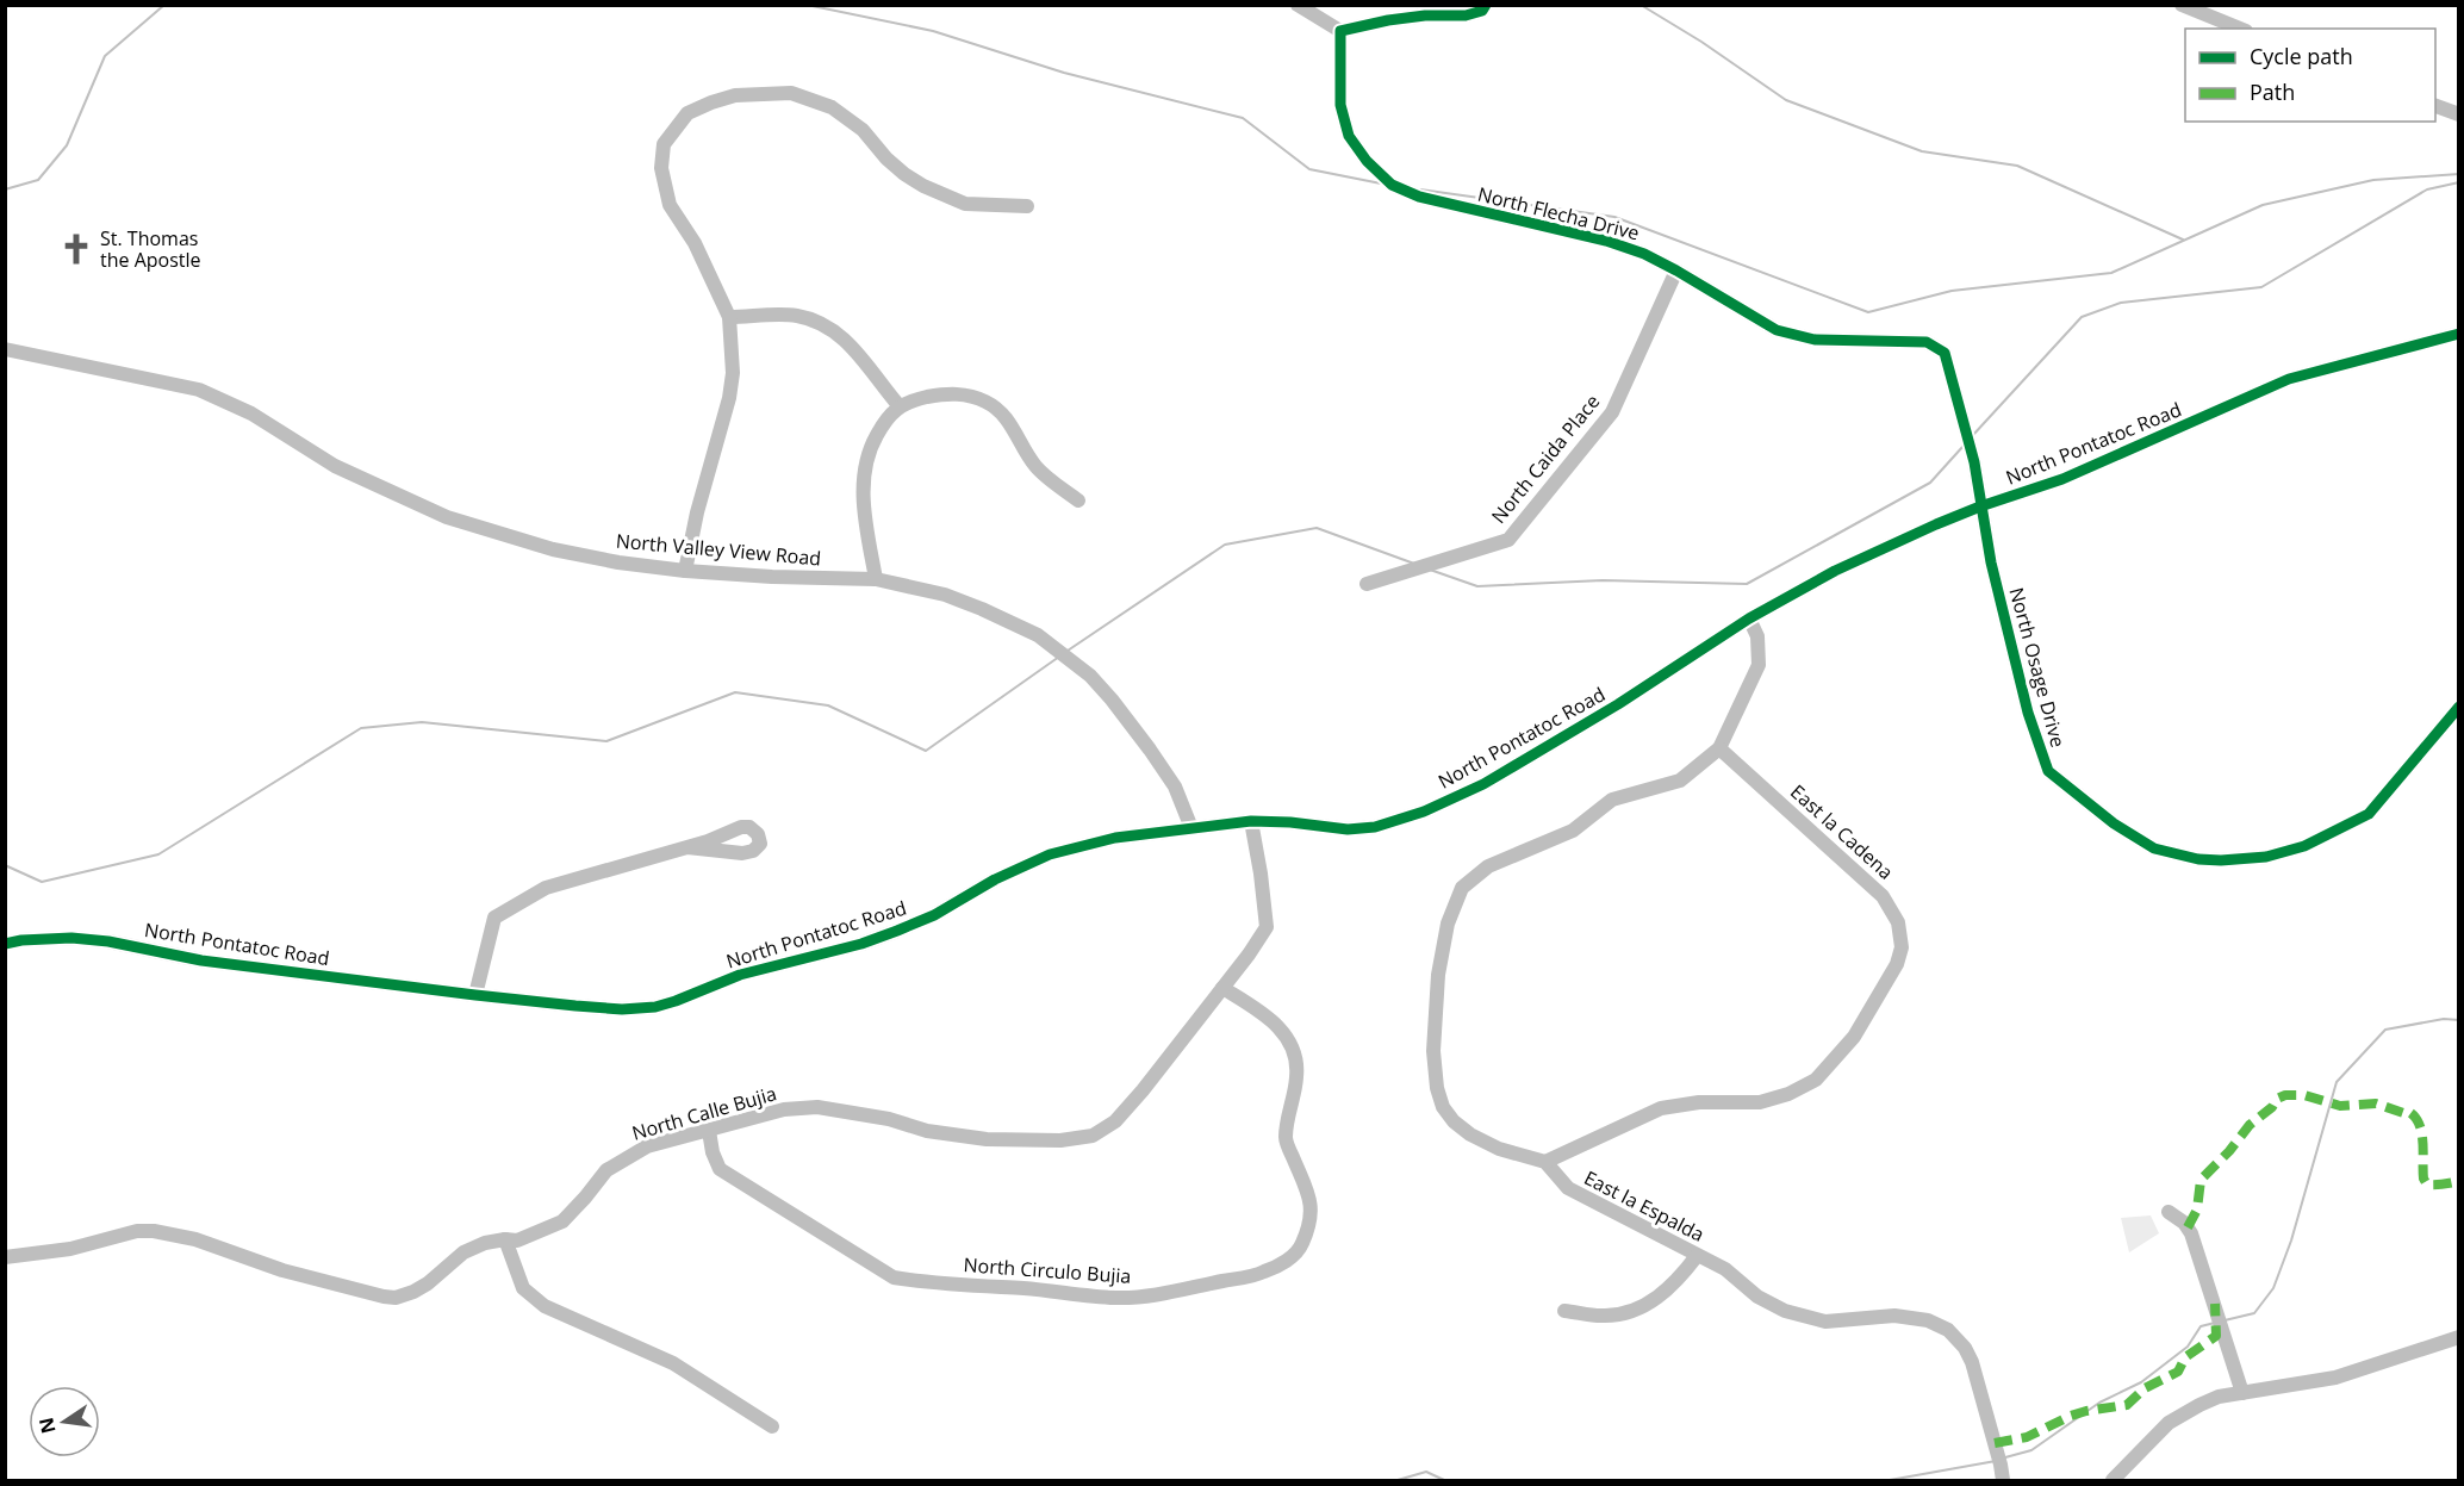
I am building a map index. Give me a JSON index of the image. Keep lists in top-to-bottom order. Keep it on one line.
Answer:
{"streets":{"street":["North Flecha Drive","North Pontatoc Road","North Caida Place","North Valley View Road","North Osage Drive","East la Cadena","North Calle Bujia","East la Espalda","North Circulo Bujia"]},"crossings":[["North Flecha Drive","North Pontatoc Road"],["North Flecha Drive","North Caida Place"],["North Flecha Drive","North Osage Drive"],["North Pontatoc Road","North Valley View Road"],["North Pontatoc Road","North Osage Drive"],["North Pontatoc Road","North Calle Bujia"],["East la Cadena","East la Espalda"],["North Calle Bujia","North Circulo Bujia"]],"places":{"church":["St. Thomas the Apostle"]},"legend":["Cycle path","Path"],"north":"left"}
